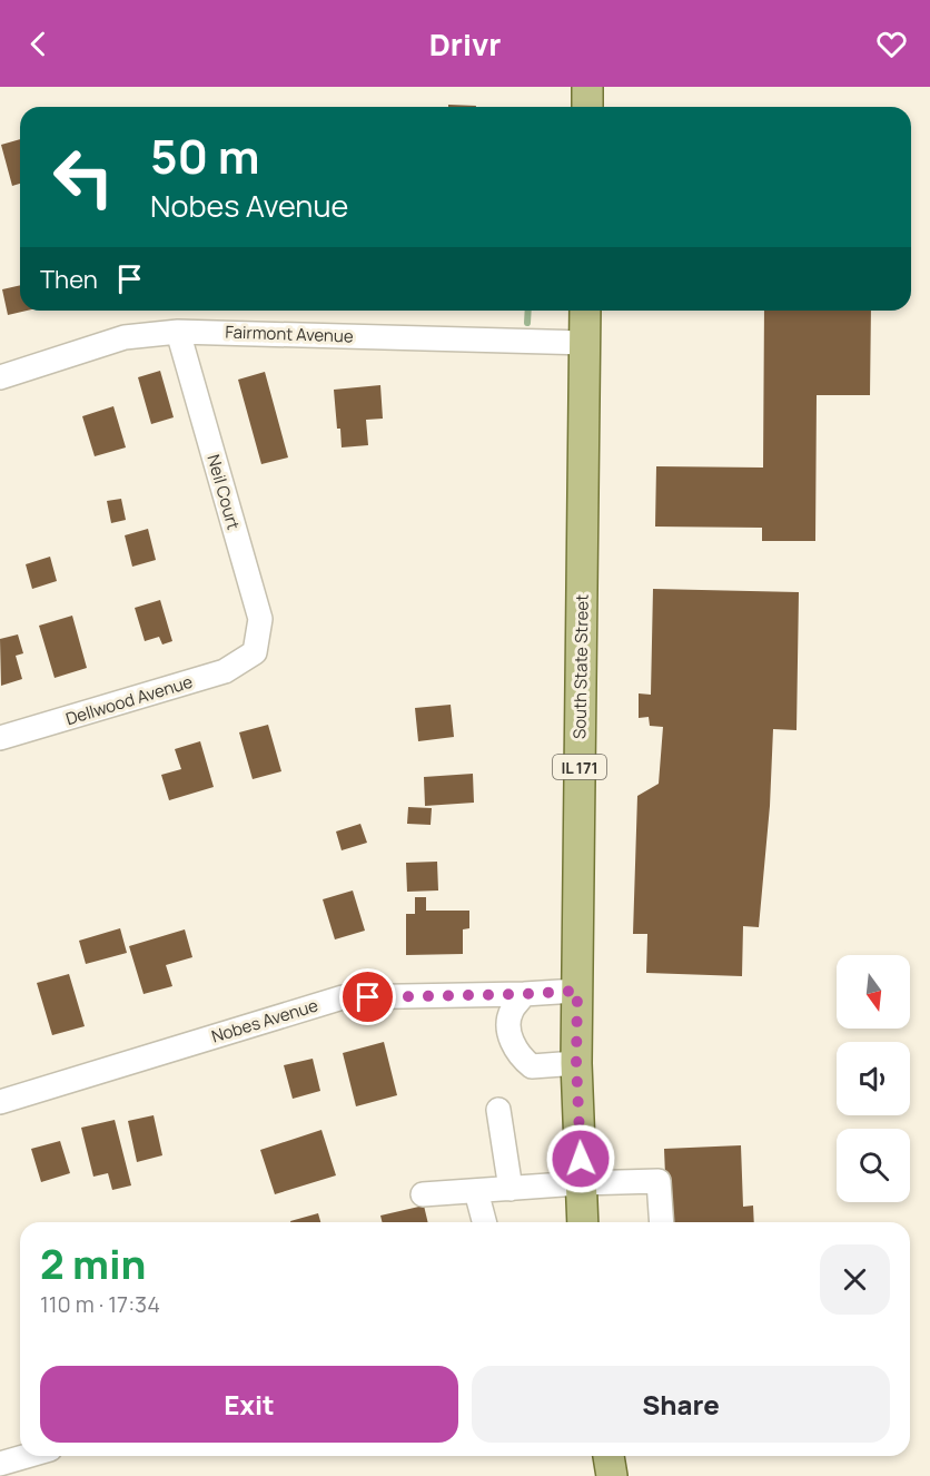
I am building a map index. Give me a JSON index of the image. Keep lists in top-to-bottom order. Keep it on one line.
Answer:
{"streets":{"main road":["South State Street","IL 171"],"street":["Fairmont Avenue","Neil Court","Dellwood Avenue","Nobes Avenue"]},"crossings":[["Fairmont Avenue","Neil Court"],["Fairmont Avenue","South State Street"],["Neil Court","Dellwood Avenue"],["South State Street","Nobes Avenue"]],"north":"bottom","page":{"header":"Drivr","turn":["50 m","Nobes Avenue"],"then":"Then","heading":["2 min","110 m · 17:34"],"buttons":["Exit","Share"]}}
